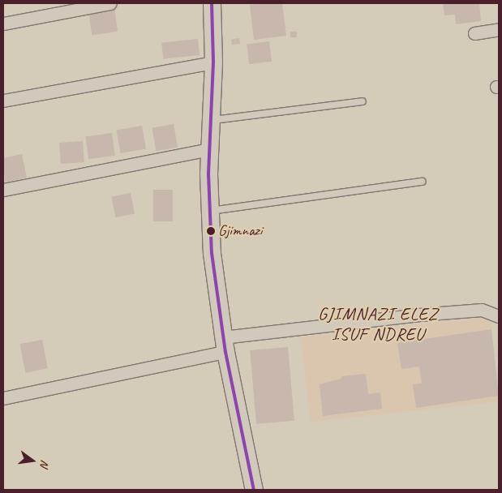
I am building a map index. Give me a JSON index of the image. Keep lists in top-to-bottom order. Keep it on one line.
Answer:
{"districts":["GJIMNAZI ELEZ ISUF NDREU"],"places":["Gjimnazi"],"north":"right"}
